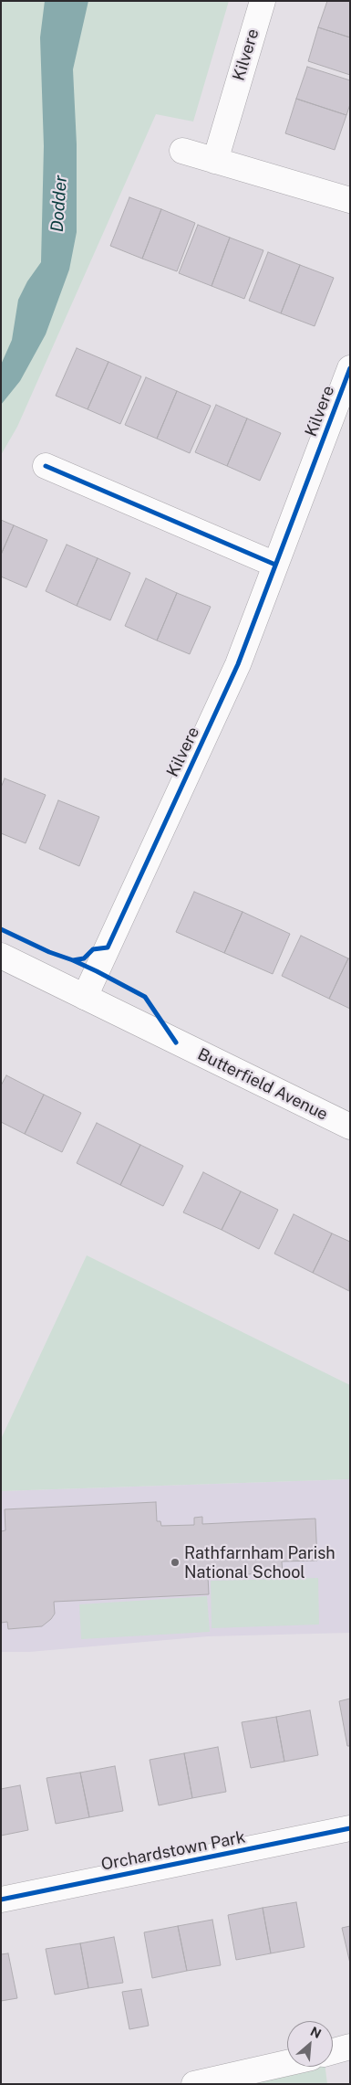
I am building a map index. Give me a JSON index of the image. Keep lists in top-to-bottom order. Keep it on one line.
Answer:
{"streets":{"street":["Kilvere","Butterfield Avenue","Orchardstown Park"]},"crossings":[["Kilvere","Butterfield Avenue"]],"water":["Dodder"],"places":["Rathfarnham Parish National School"],"north":"top right"}
